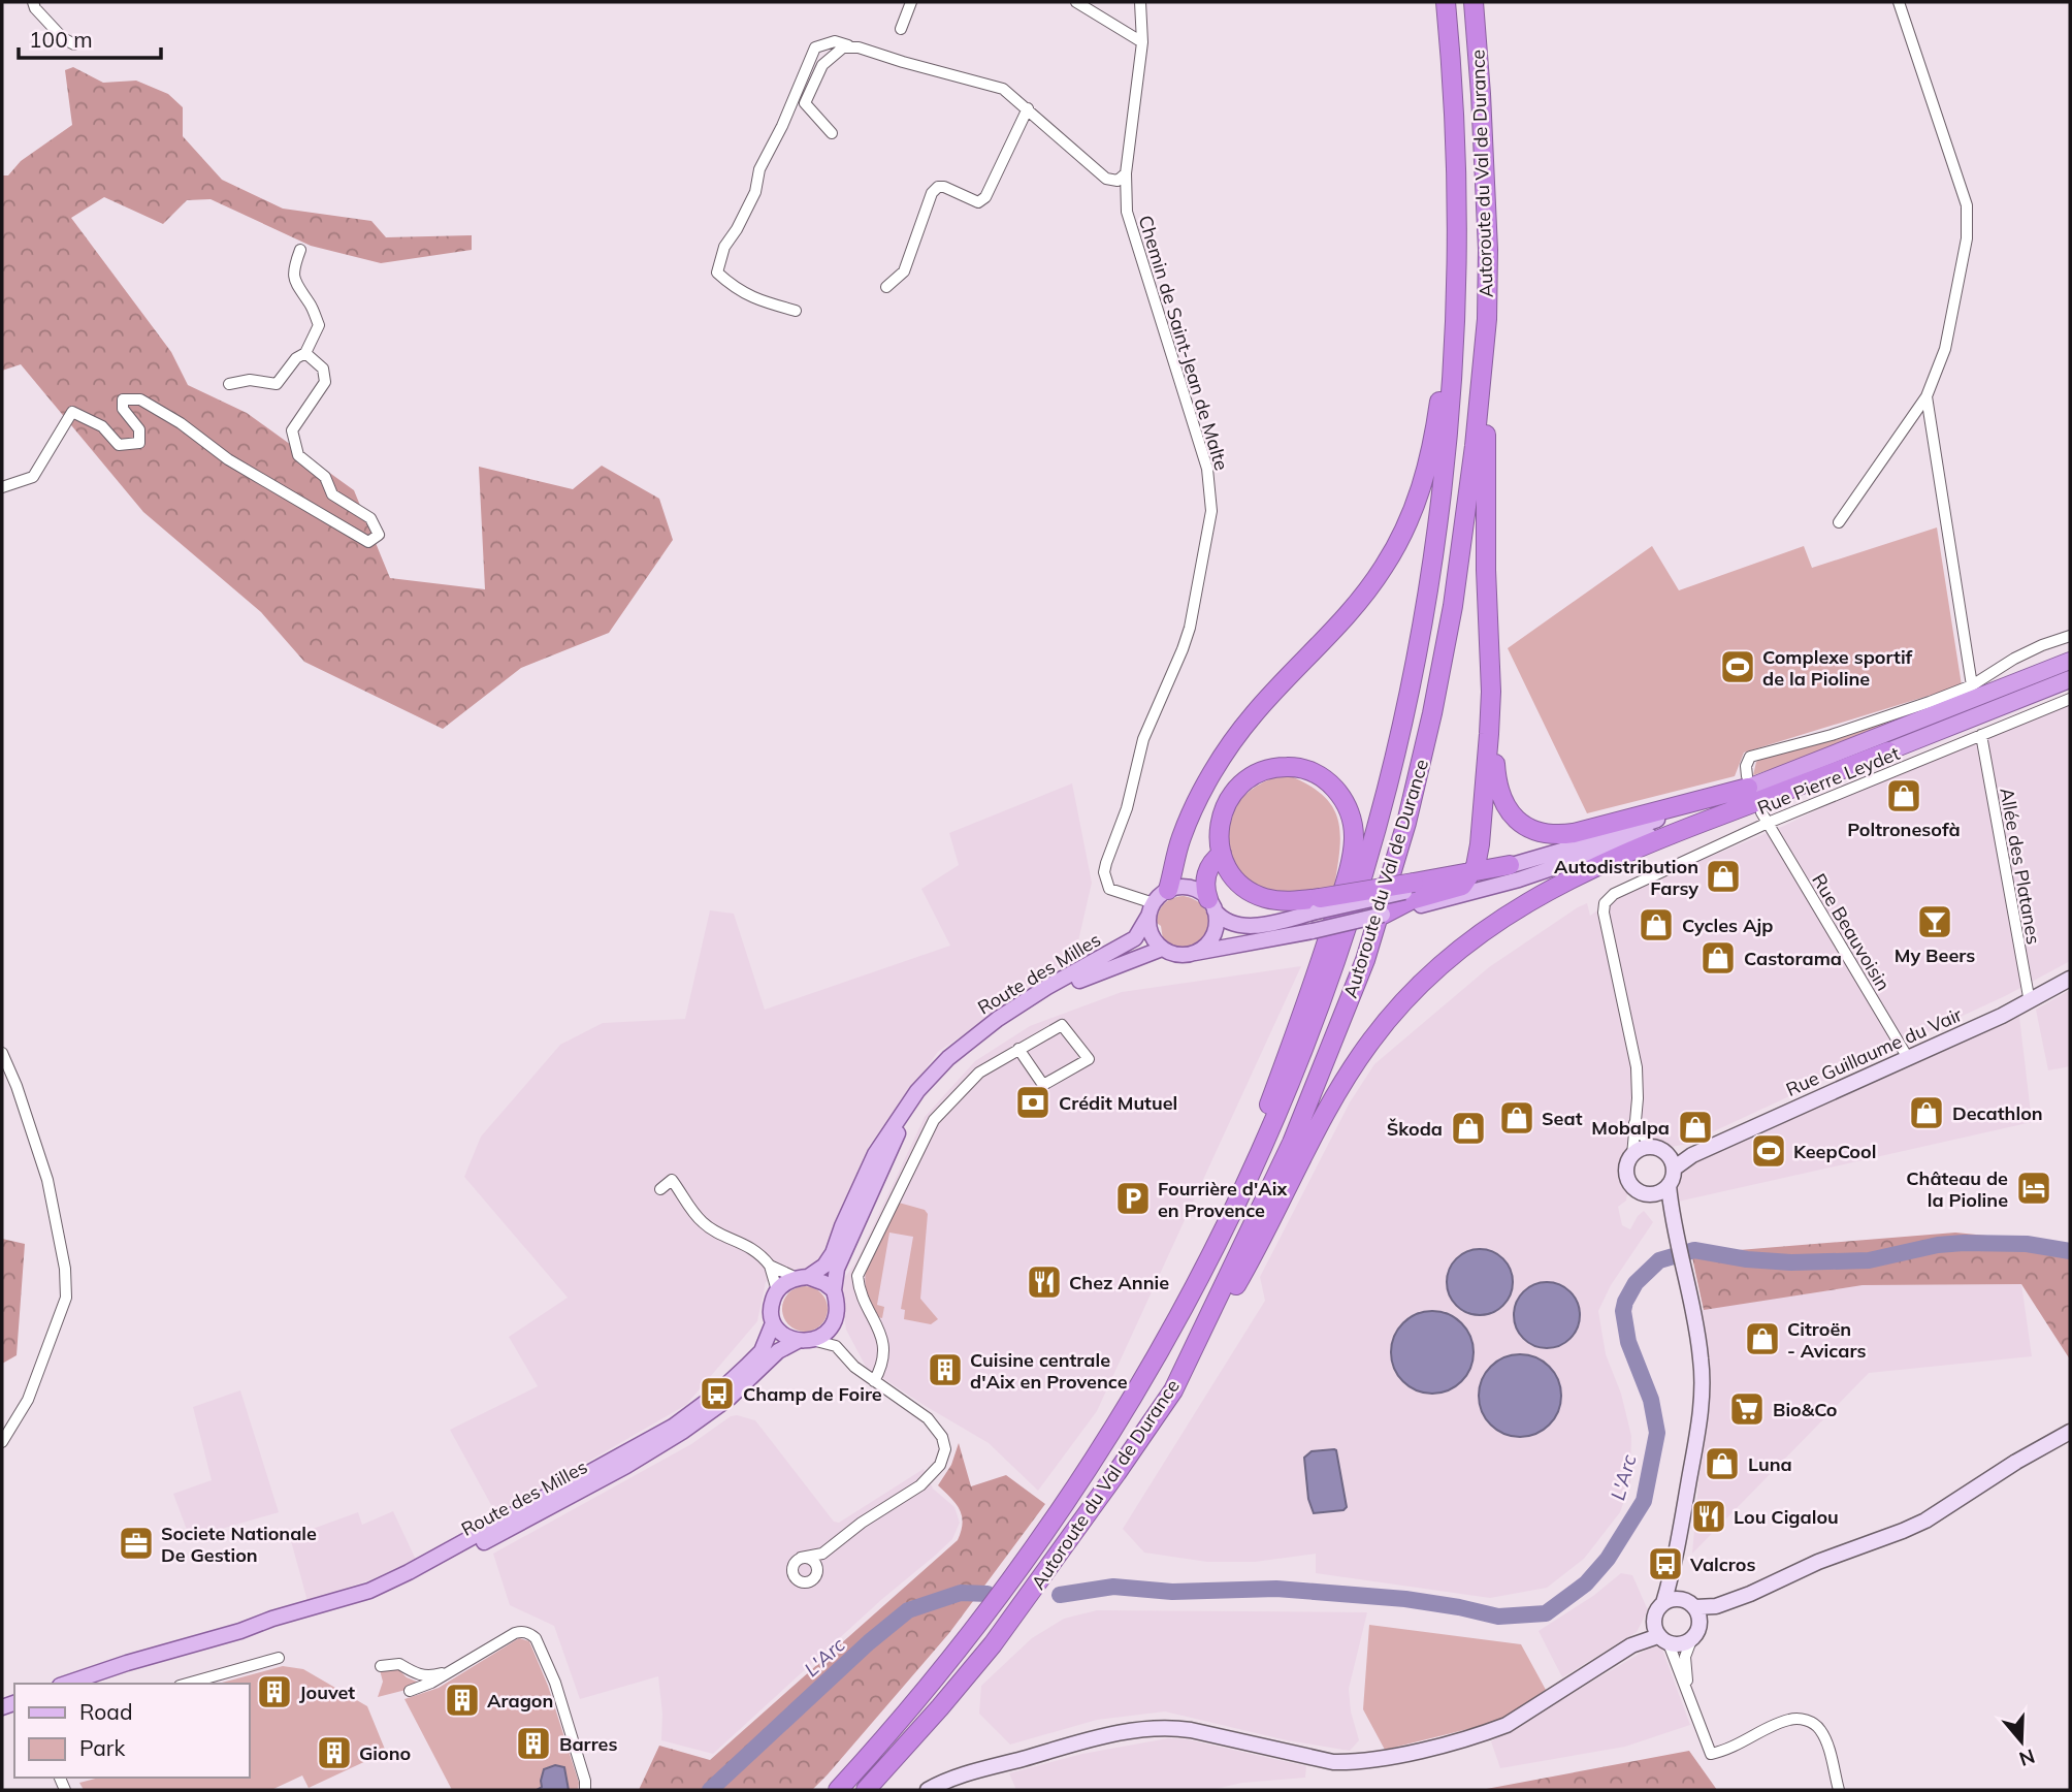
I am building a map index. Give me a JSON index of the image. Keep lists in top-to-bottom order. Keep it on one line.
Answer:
{"streets":{"highway":["Autoroute du Val de Durance"],"main road":["Route des Milles","Rue Guillaume du Vair"],"street":["Chemin de Saint-Jean de Malte","Rue Pierre Leydet","Allée des Platanes","Rue Beauvoisin"]},"crossings":[["Chemin de Saint-Jean de Malte","Route des Milles"],["Rue Pierre Leydet","Allée des Platanes"],["Rue Pierre Leydet","Rue Beauvoisin"],["Allée des Platanes","Rue Guillaume du Vair"],["Rue Beauvoisin","Rue Guillaume du Vair"]],"water":["L'Arc"],"places":{"sports":["Complexe sportif de la Pioline","KeepCool"],"shop":["Poltronesofà","Autodistribution Farsy","Cycles Ajp","Castorama","Decathlon","Seat","Mobalpa","Škoda","Citroën - Avicars","Luna"],"bar":["My Beers"],"bank":["Crédit Mutuel"],"hotel":["Château de la Pioline"],"parking":["Fourrière d'Aix en Provence"],"restaurant":["Chez Annie","Lou Cigalou"],"building":["Cuisine centrale d'Aix en Provence","Jouvet","Aragon","Barres","Giono"],"bus stop":["Champ de Foire","Valcros"],"supermarket":["Bio&Co"],"office":["Societe Nationale De Gestion"]},"legend":["Road","Park"],"scale_bar":"100 m","north":"bottom"}
